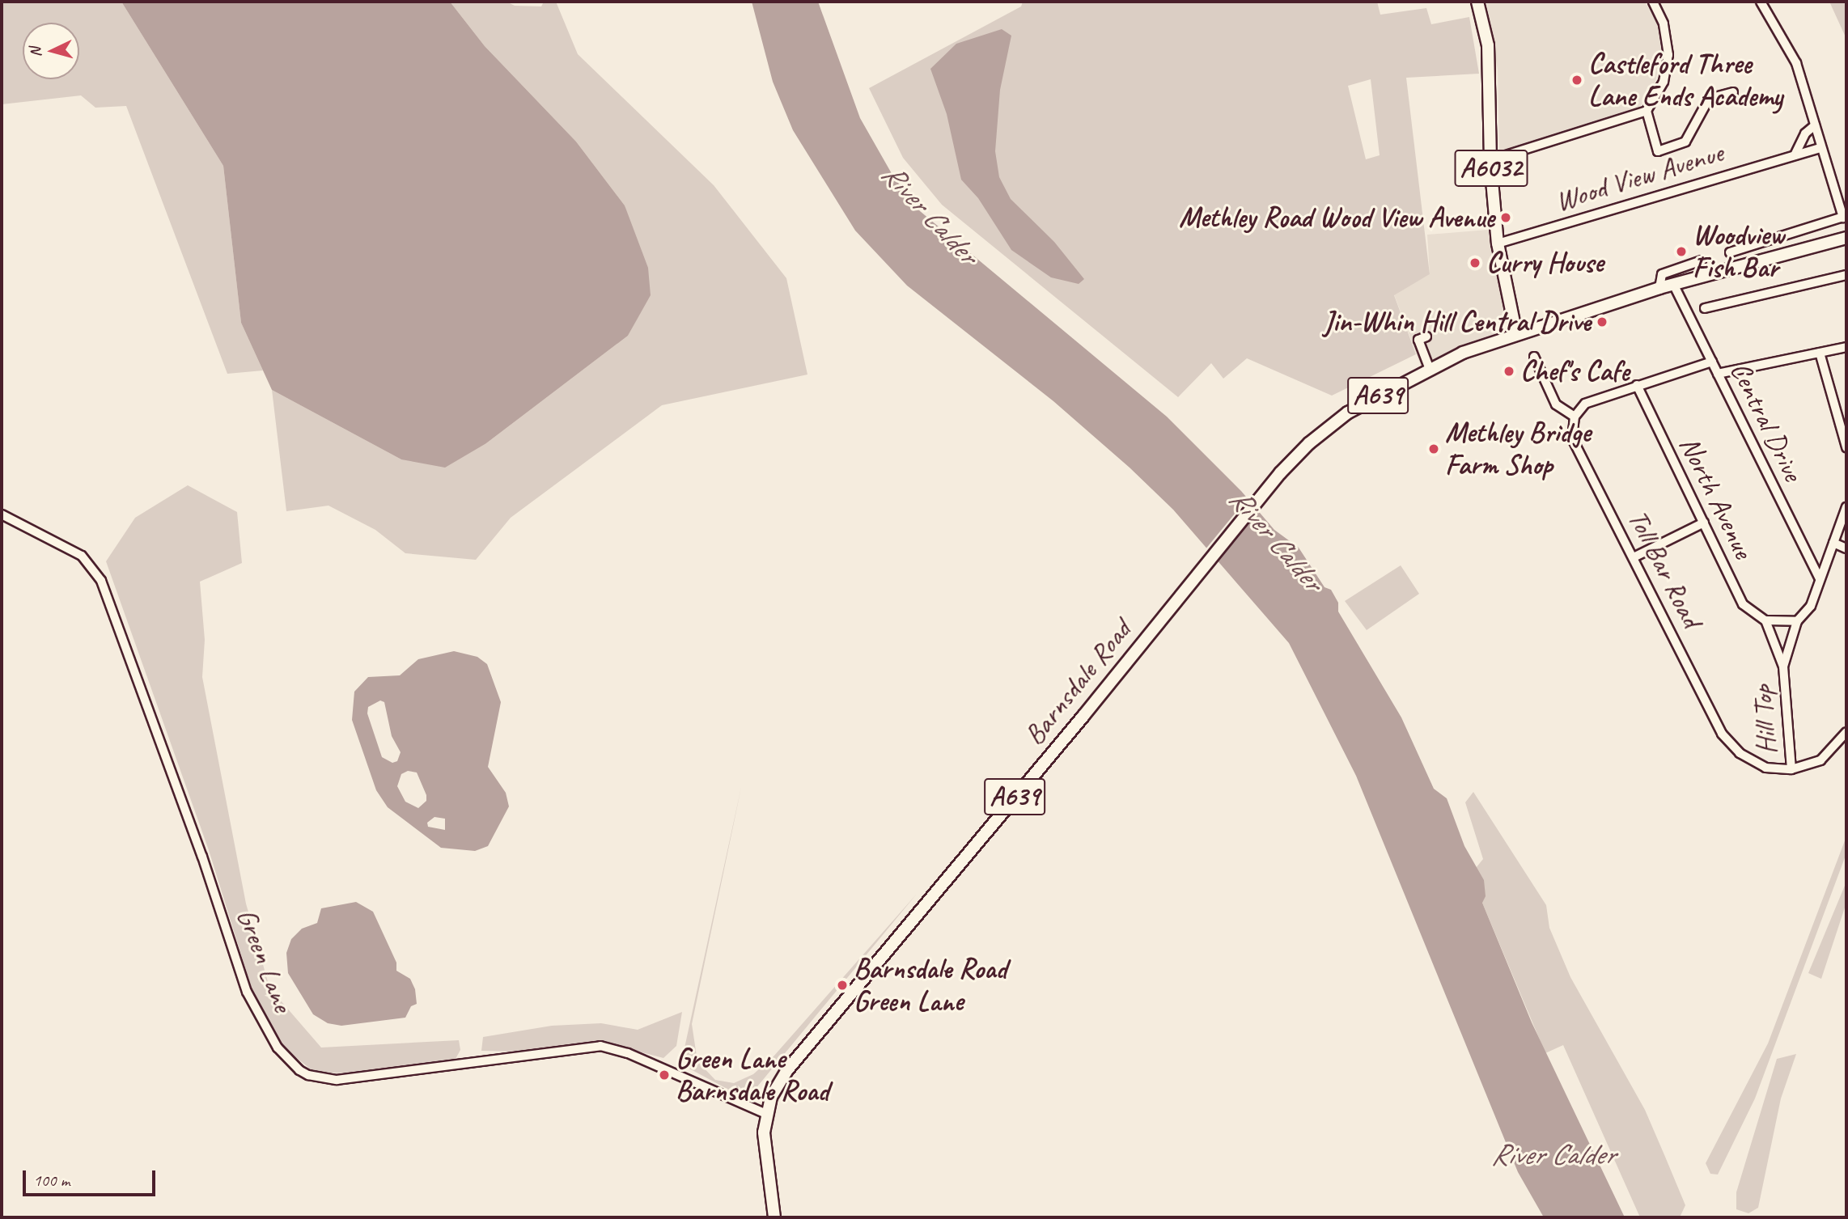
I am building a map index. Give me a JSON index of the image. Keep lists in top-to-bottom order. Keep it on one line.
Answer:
{"streets":{"main road":["A6032","A639","Barnsdale Road"],"street":["Wood View Avenue","Central Drive","North Avenue","Toll Bar Road","Hill Top","Green Lane"]},"crossings":[["A6032","Wood View Avenue"],["A6032","A639"],["A639","Central Drive"],["A639","Barnsdale Road"],["Central Drive","Hill Top"],["North Avenue","Hill Top"],["Toll Bar Road","Hill Top"],["Barnsdale Road","Green Lane"]],"water":["River Calder"],"places":["Castleford Three Lane Ends Academy","Methley Road Wood View Avenue","Woodview Fish Bar","Curry House","Jin-Whin Hill Central Drive","Chef's Cafe","Methley Bridge Farm Shop","Barnsdale Road Green Lane","Green Lane Barnsdale Road"],"scale_bar":"100 m","north":"left"}
